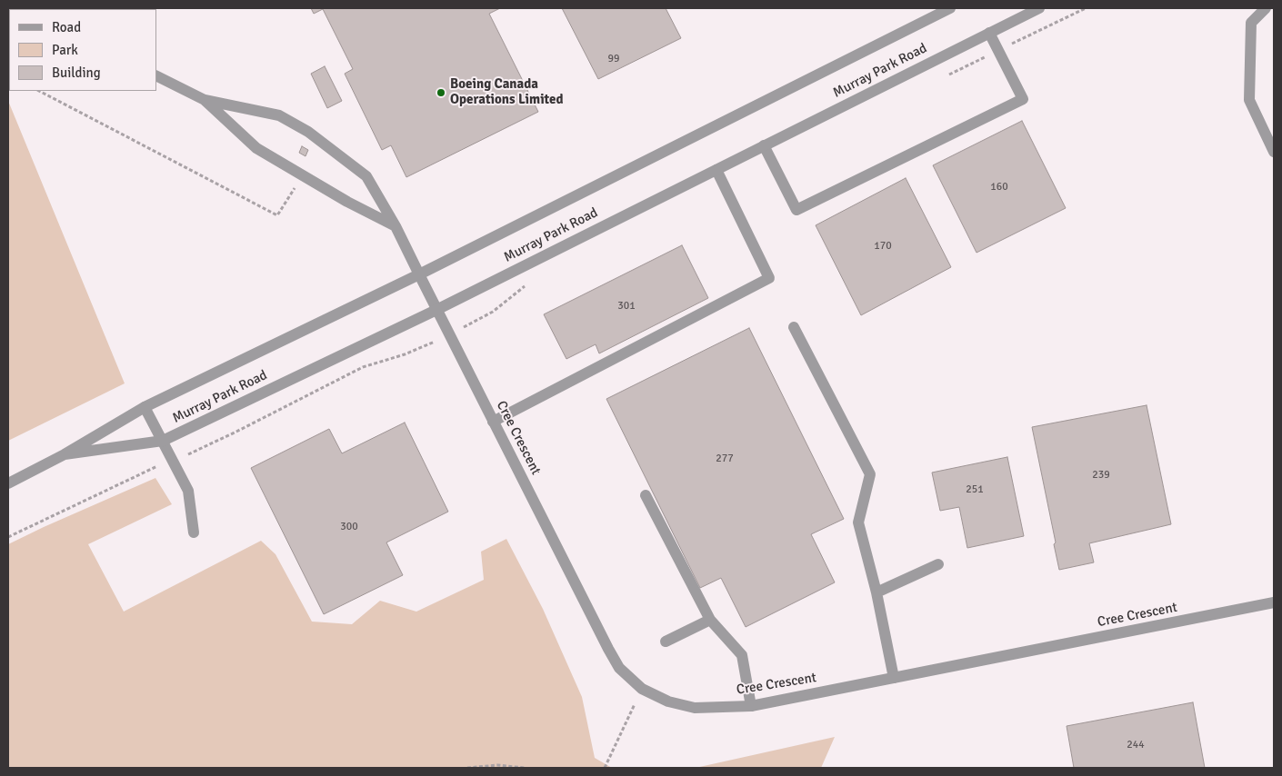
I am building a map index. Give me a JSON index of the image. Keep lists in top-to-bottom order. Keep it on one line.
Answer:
{"streets":{"street":["Murray Park Road","Cree Crescent"]},"crossings":[["Murray Park Road","Cree Crescent"]],"places":["Boeing Canada Operations Limited"],"house_numbers":["99","160","170","301","277","239","251","300","244"],"legend":["Road","Park","Building"]}
